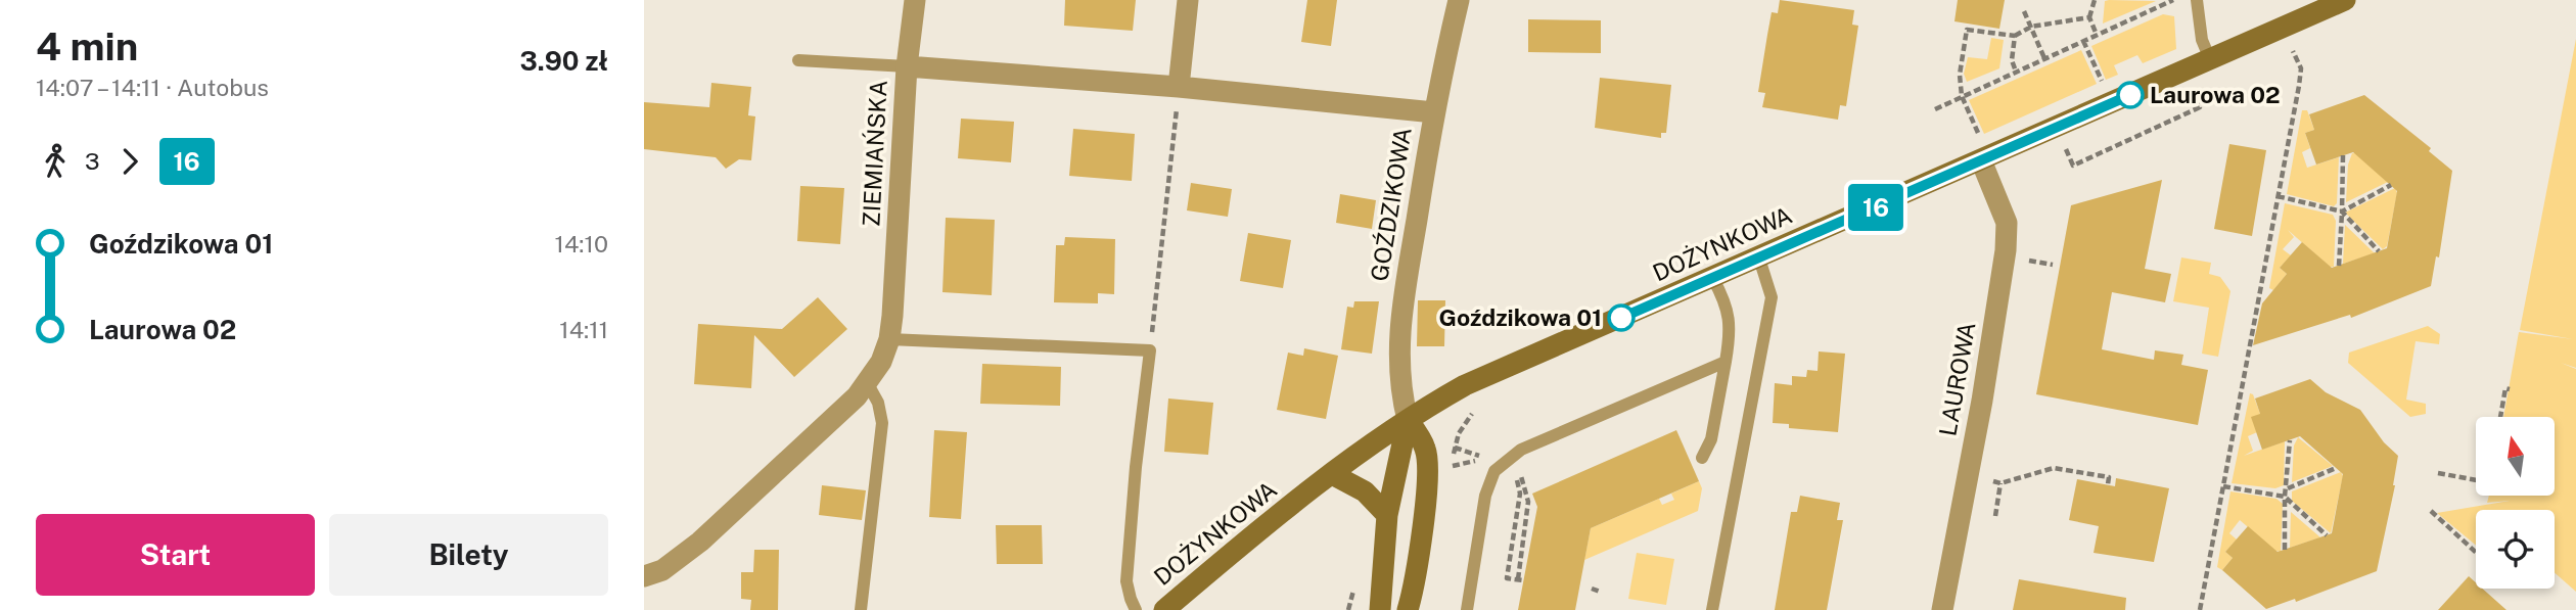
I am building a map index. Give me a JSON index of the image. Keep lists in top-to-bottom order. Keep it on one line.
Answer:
{"streets":{"street":["ZIEMIAŃSKA","GOŹDZIKOWA","DOŻYNKOWA","LAUROWA"]},"crossings":[["ZIEMIAŃSKA","GOŹDZIKOWA"],["GOŹDZIKOWA","DOŻYNKOWA"],["DOŻYNKOWA","LAUROWA"]],"places":["Laurowa 02","Goździkowa 01"],"lines":["bus line 16"],"north":"top","page":{"heading":["4 min","14:07 – 14:11 · Autobus","3.90 zł"],"on_map":"16","legs":["3","16"],"list":[{"name":"Goździkowa 01","value":"14:10"},{"name":"Laurowa 02","value":"14:11"}],"buttons":["Start","Bilety"]}}
